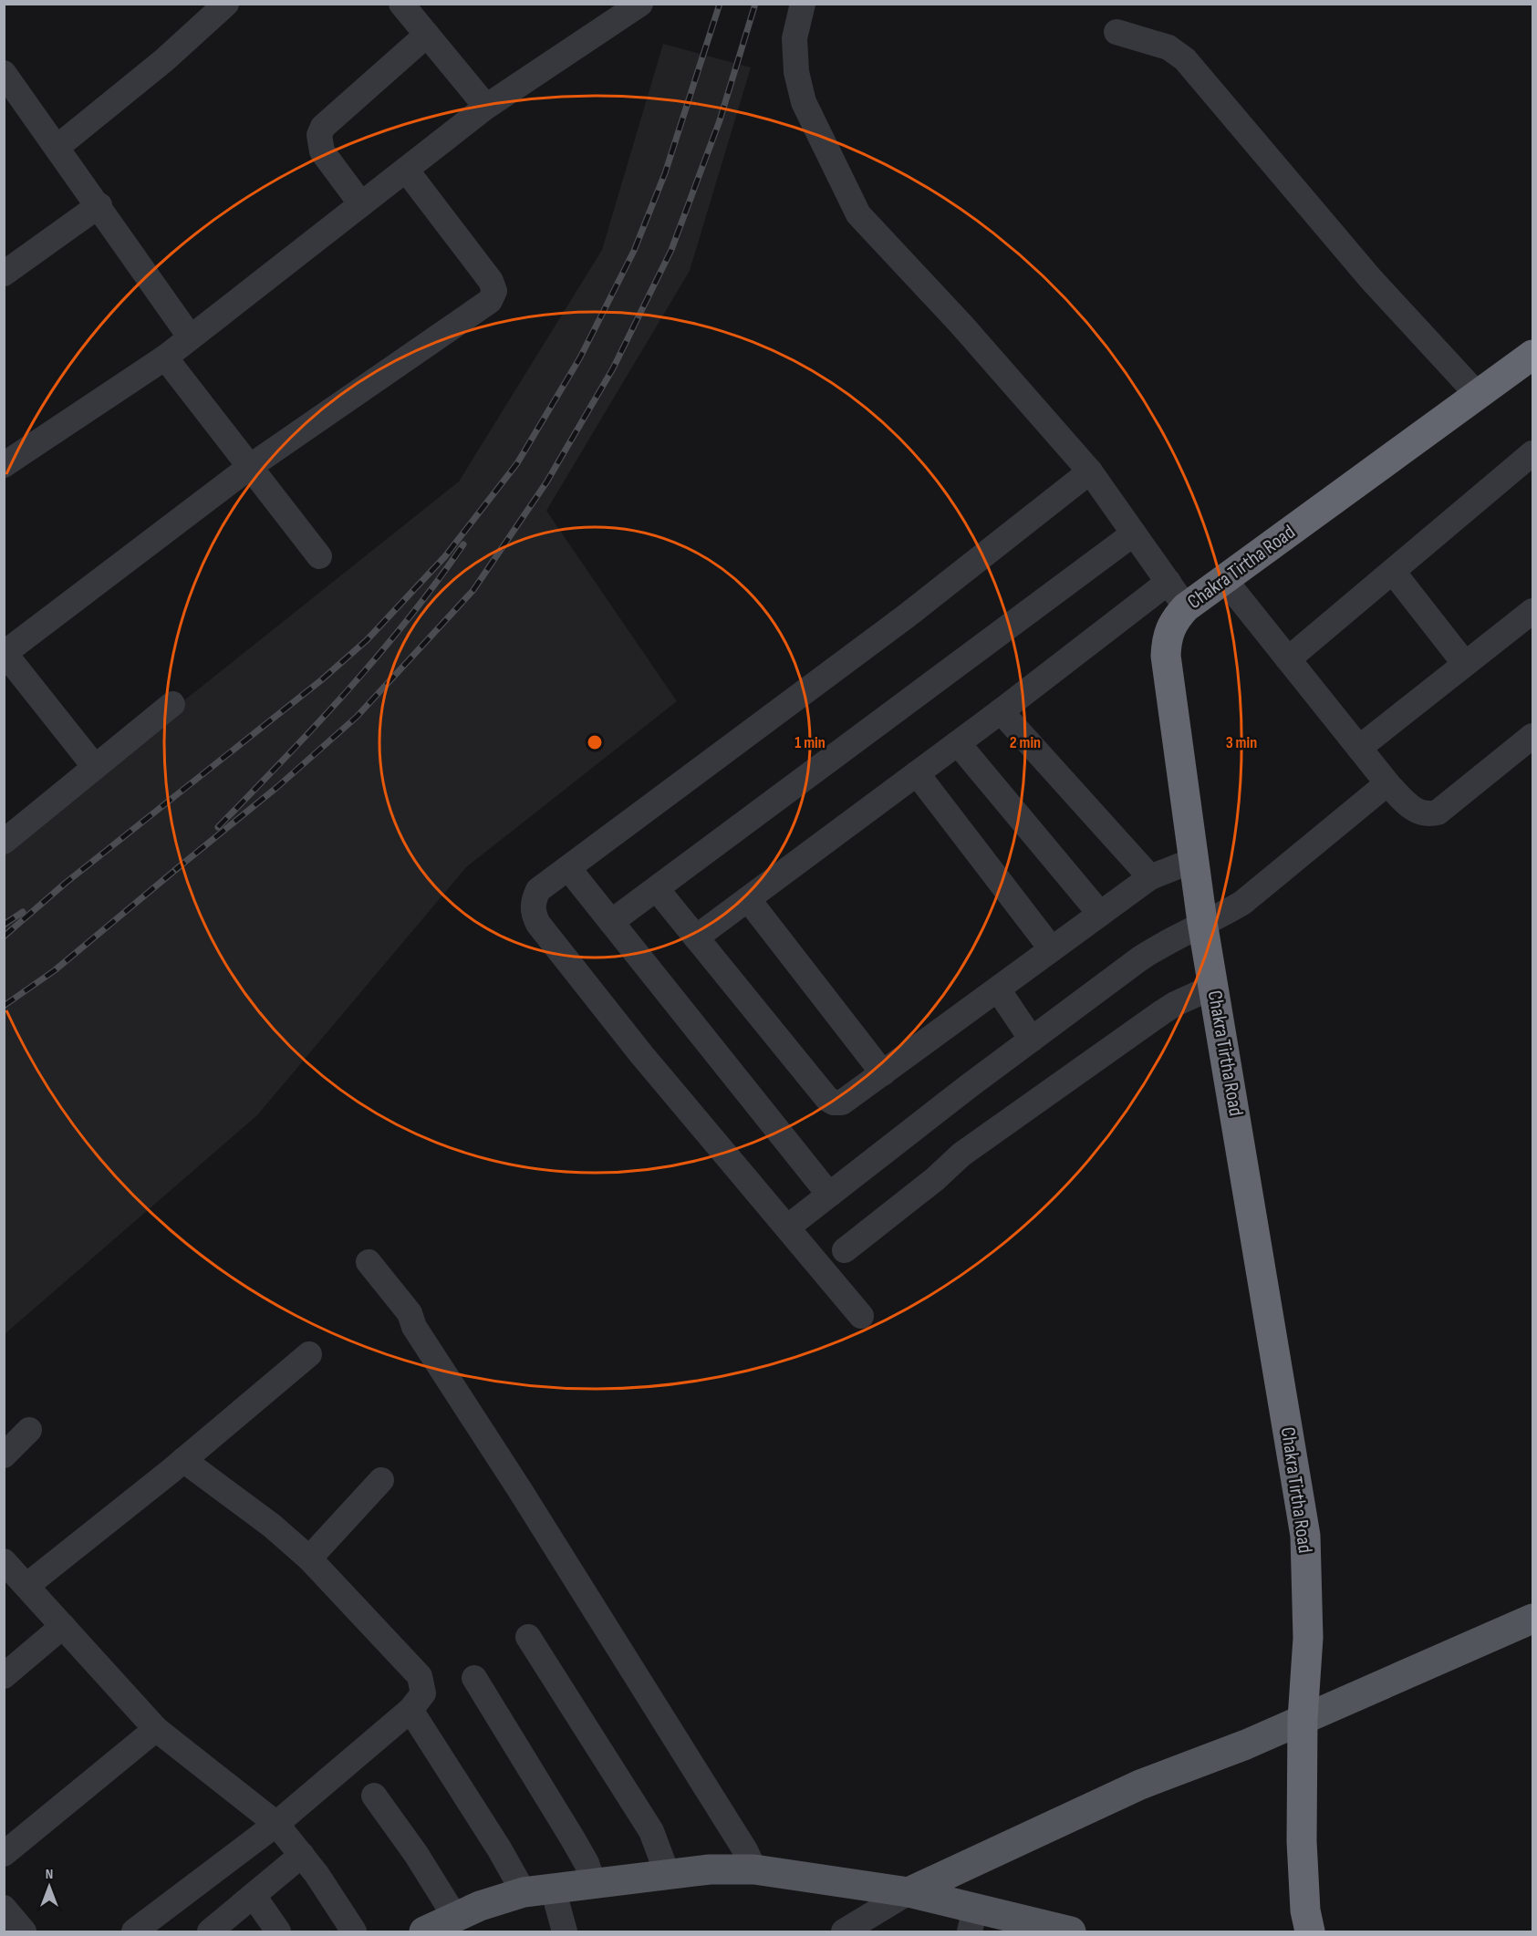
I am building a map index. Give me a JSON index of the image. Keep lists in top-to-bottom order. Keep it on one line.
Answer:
{"streets":{"highway":["Chakra Tirtha Road"]},"north":"top","rings":["1 min","2 min","3 min"]}
